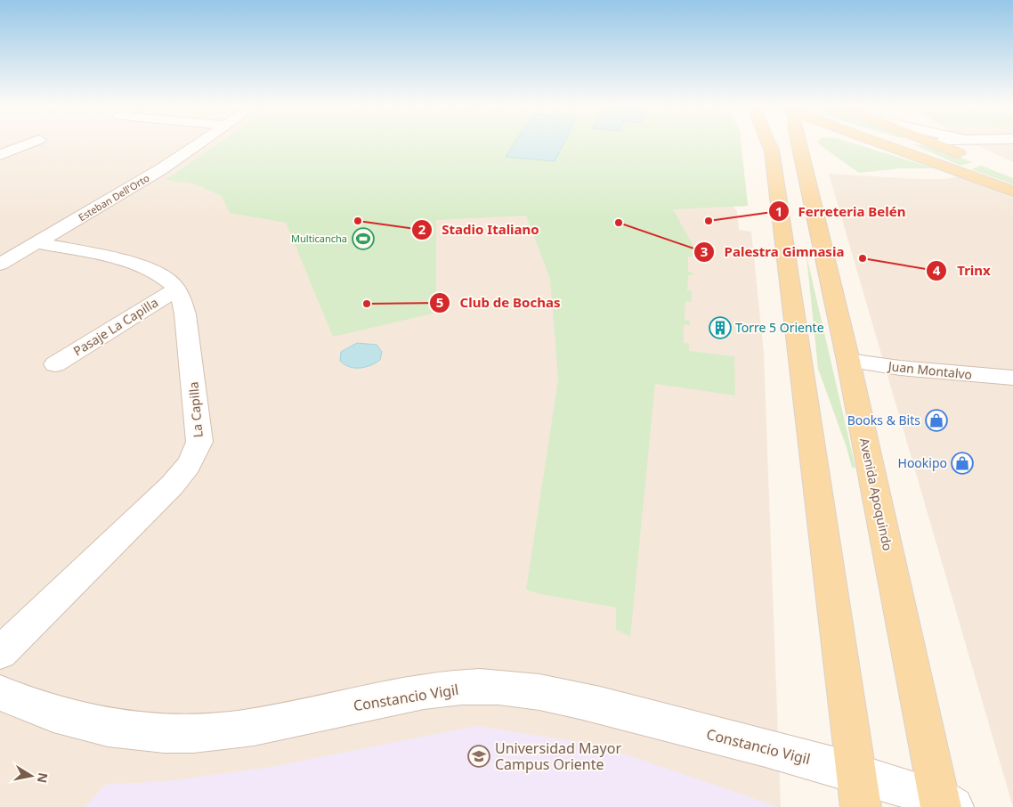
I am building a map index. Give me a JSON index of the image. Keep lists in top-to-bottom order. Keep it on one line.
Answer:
{"streets":{"main road":["Avenida Apoquindo"],"street":["Esteban Dell'Orto","Pasaje La Capilla","Juan Montalvo","La Capilla","Constancio Vigil"]},"crossings":[["Esteban Dell'Orto","La Capilla"],["Pasaje La Capilla","La Capilla"],["Juan Montalvo","Avenida Apoquindo"],["Avenida Apoquindo","Constancio Vigil"]],"places":{"other":["Stadio Italiano","Ferreteria Belén","Palestra Gimnasia","Trinx","Club de Bochas"],"sports":["Multicancha"],"building":["Torre 5 Oriente"],"shop":["Books & Bits","Hookipo"],"school or university":["Universidad Mayor Campus Oriente"]},"north":"right"}
